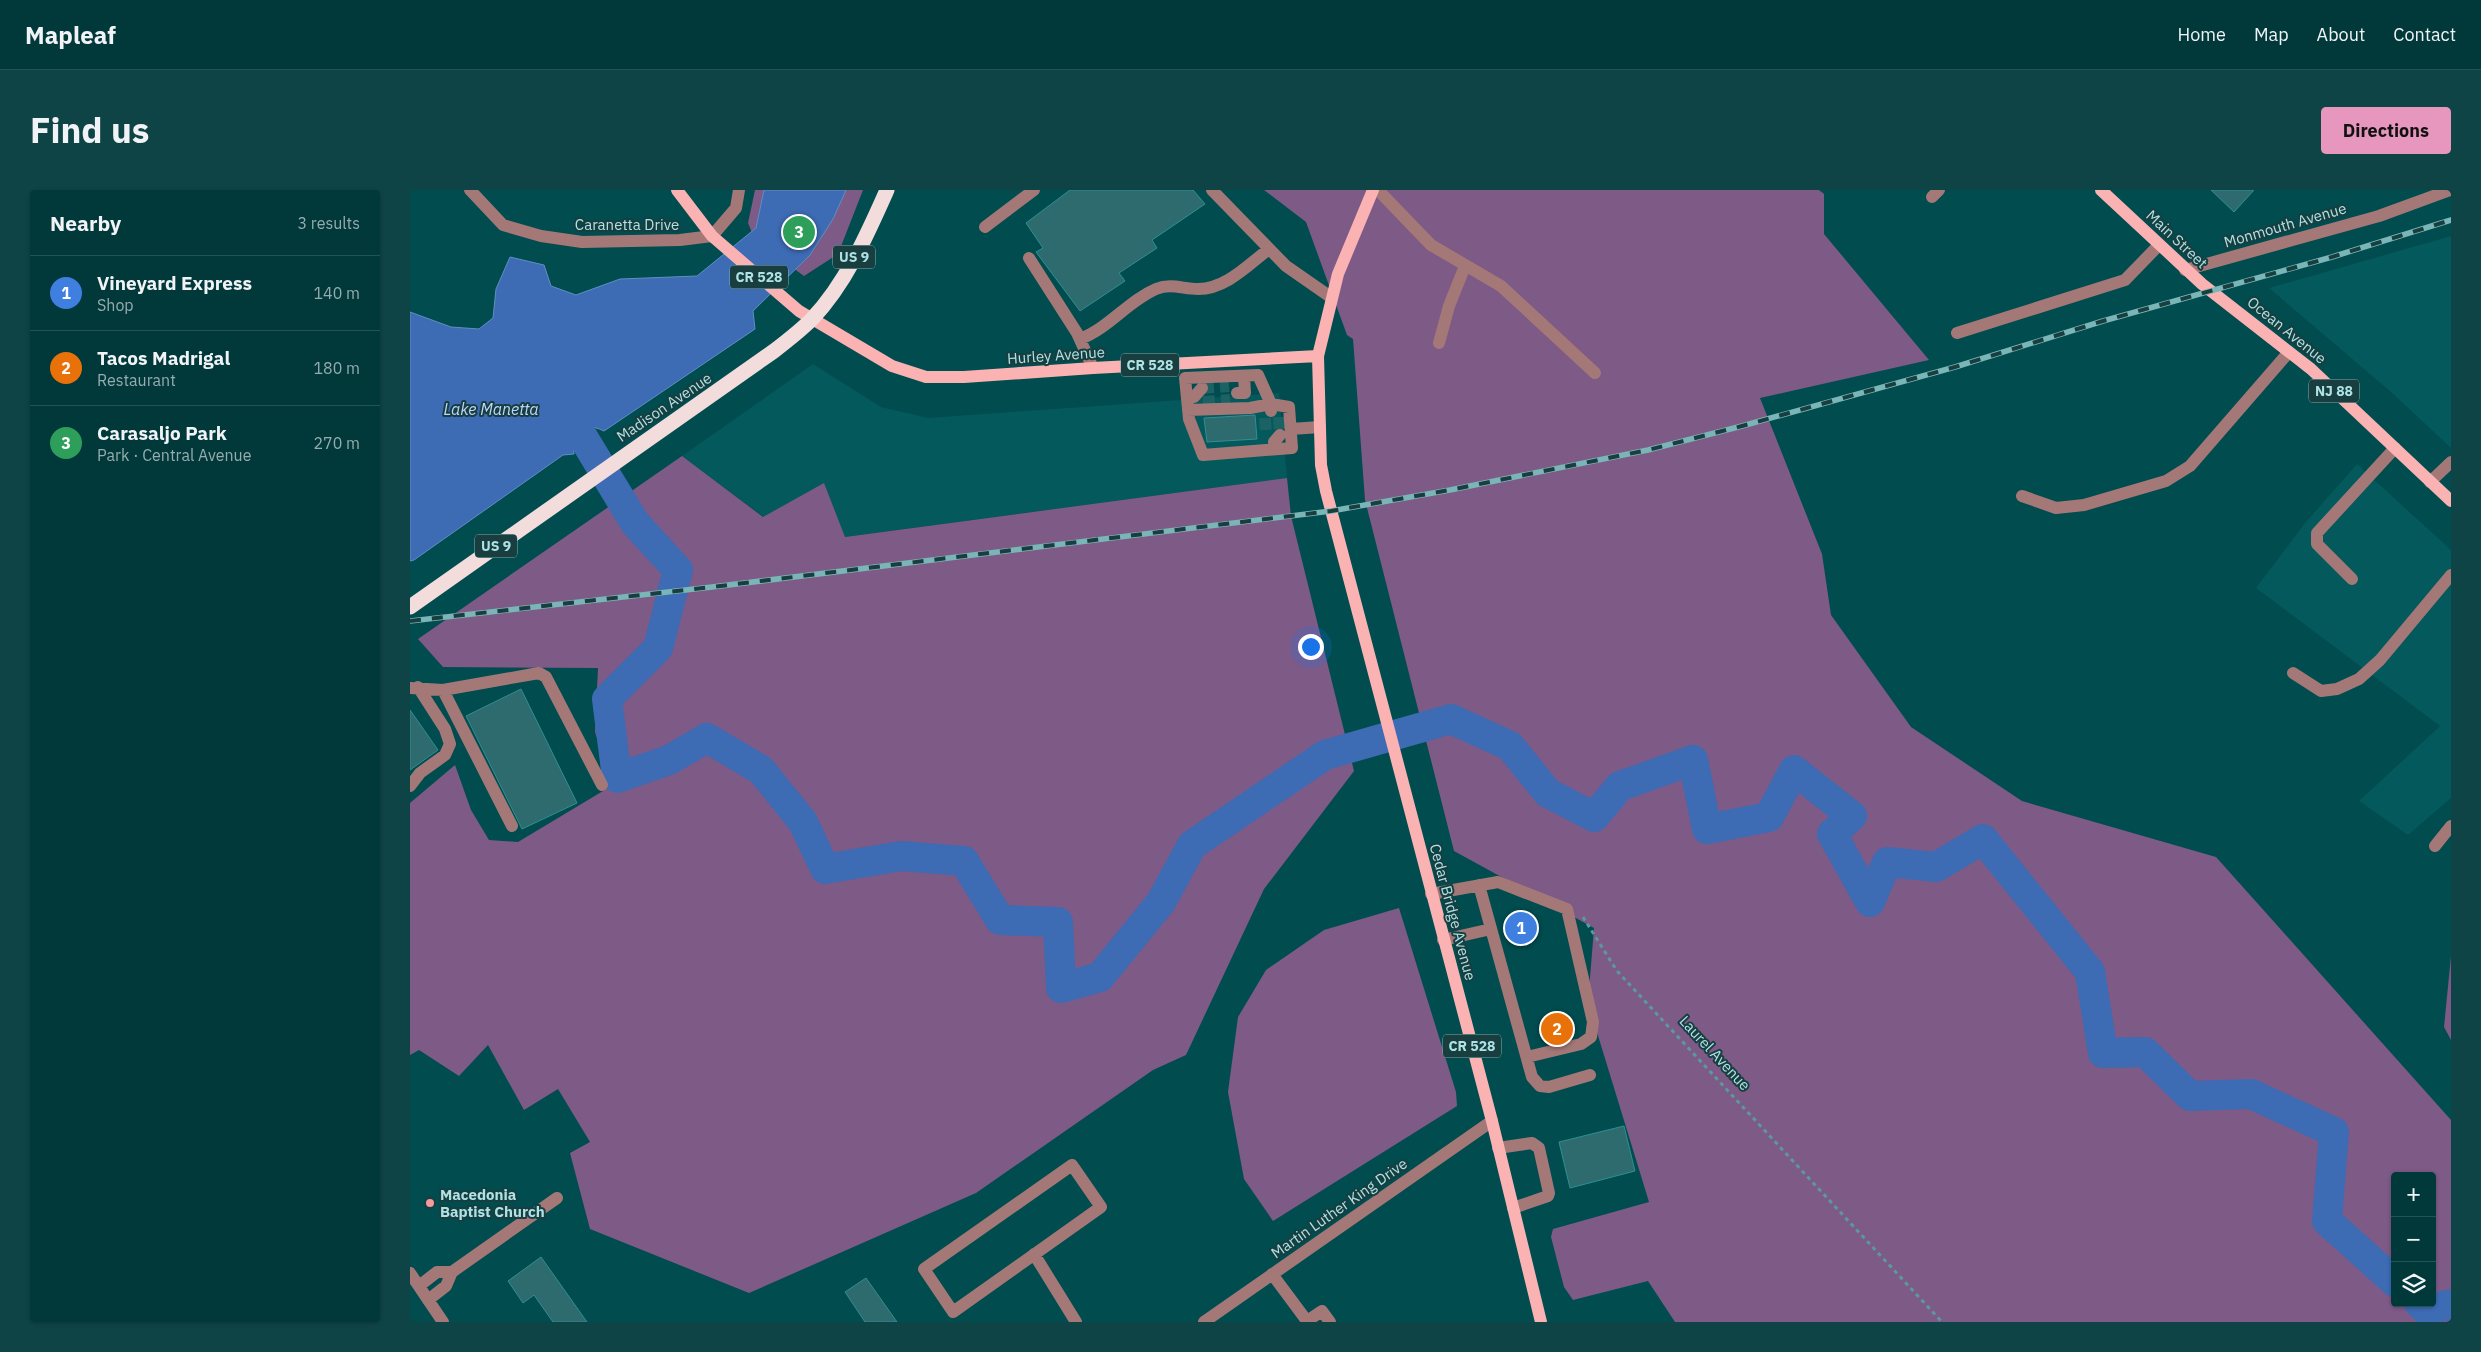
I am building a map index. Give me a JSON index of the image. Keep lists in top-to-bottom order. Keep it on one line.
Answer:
{"streets":{"highway":["US 9","Madison Avenue"],"main road":["Main Street","CR 528","Ocean Avenue","Hurley Avenue","NJ 88","Cedar Bridge Avenue"],"street":["Caranetta Drive","Monmouth Avenue","Martin Luther King Drive"],"path":["Laurel Avenue"]},"crossings":[["Caranetta Drive","CR 528"],["Monmouth Avenue","Main Street"],["Main Street","Ocean Avenue"],["CR 528","Hurley Avenue"],["CR 528","Madison Avenue"],["CR 528","Cedar Bridge Avenue"],["Hurley Avenue","Madison Avenue"],["Cedar Bridge Avenue","Martin Luther King Drive"]],"water":["Lake Manetta"],"places":["Macedonia Baptist Church"],"page":{"header":"Mapleaf","nav":["Home","Map","About","Contact"],"title":"Find us","buttons":"Directions","heading":["Nearby","3 results"],"pins":["3","1","2"],"list":[{"mark":"1","name":"Vineyard Express","note":"Shop","value":"140 m"},{"mark":"2","name":"Tacos Madrigal","note":"Restaurant","value":"180 m"},{"mark":"3","name":"Carasaljo Park","note":"Park · Central Avenue","value":"270 m"}],"map_buttons":["+","−"]}}
